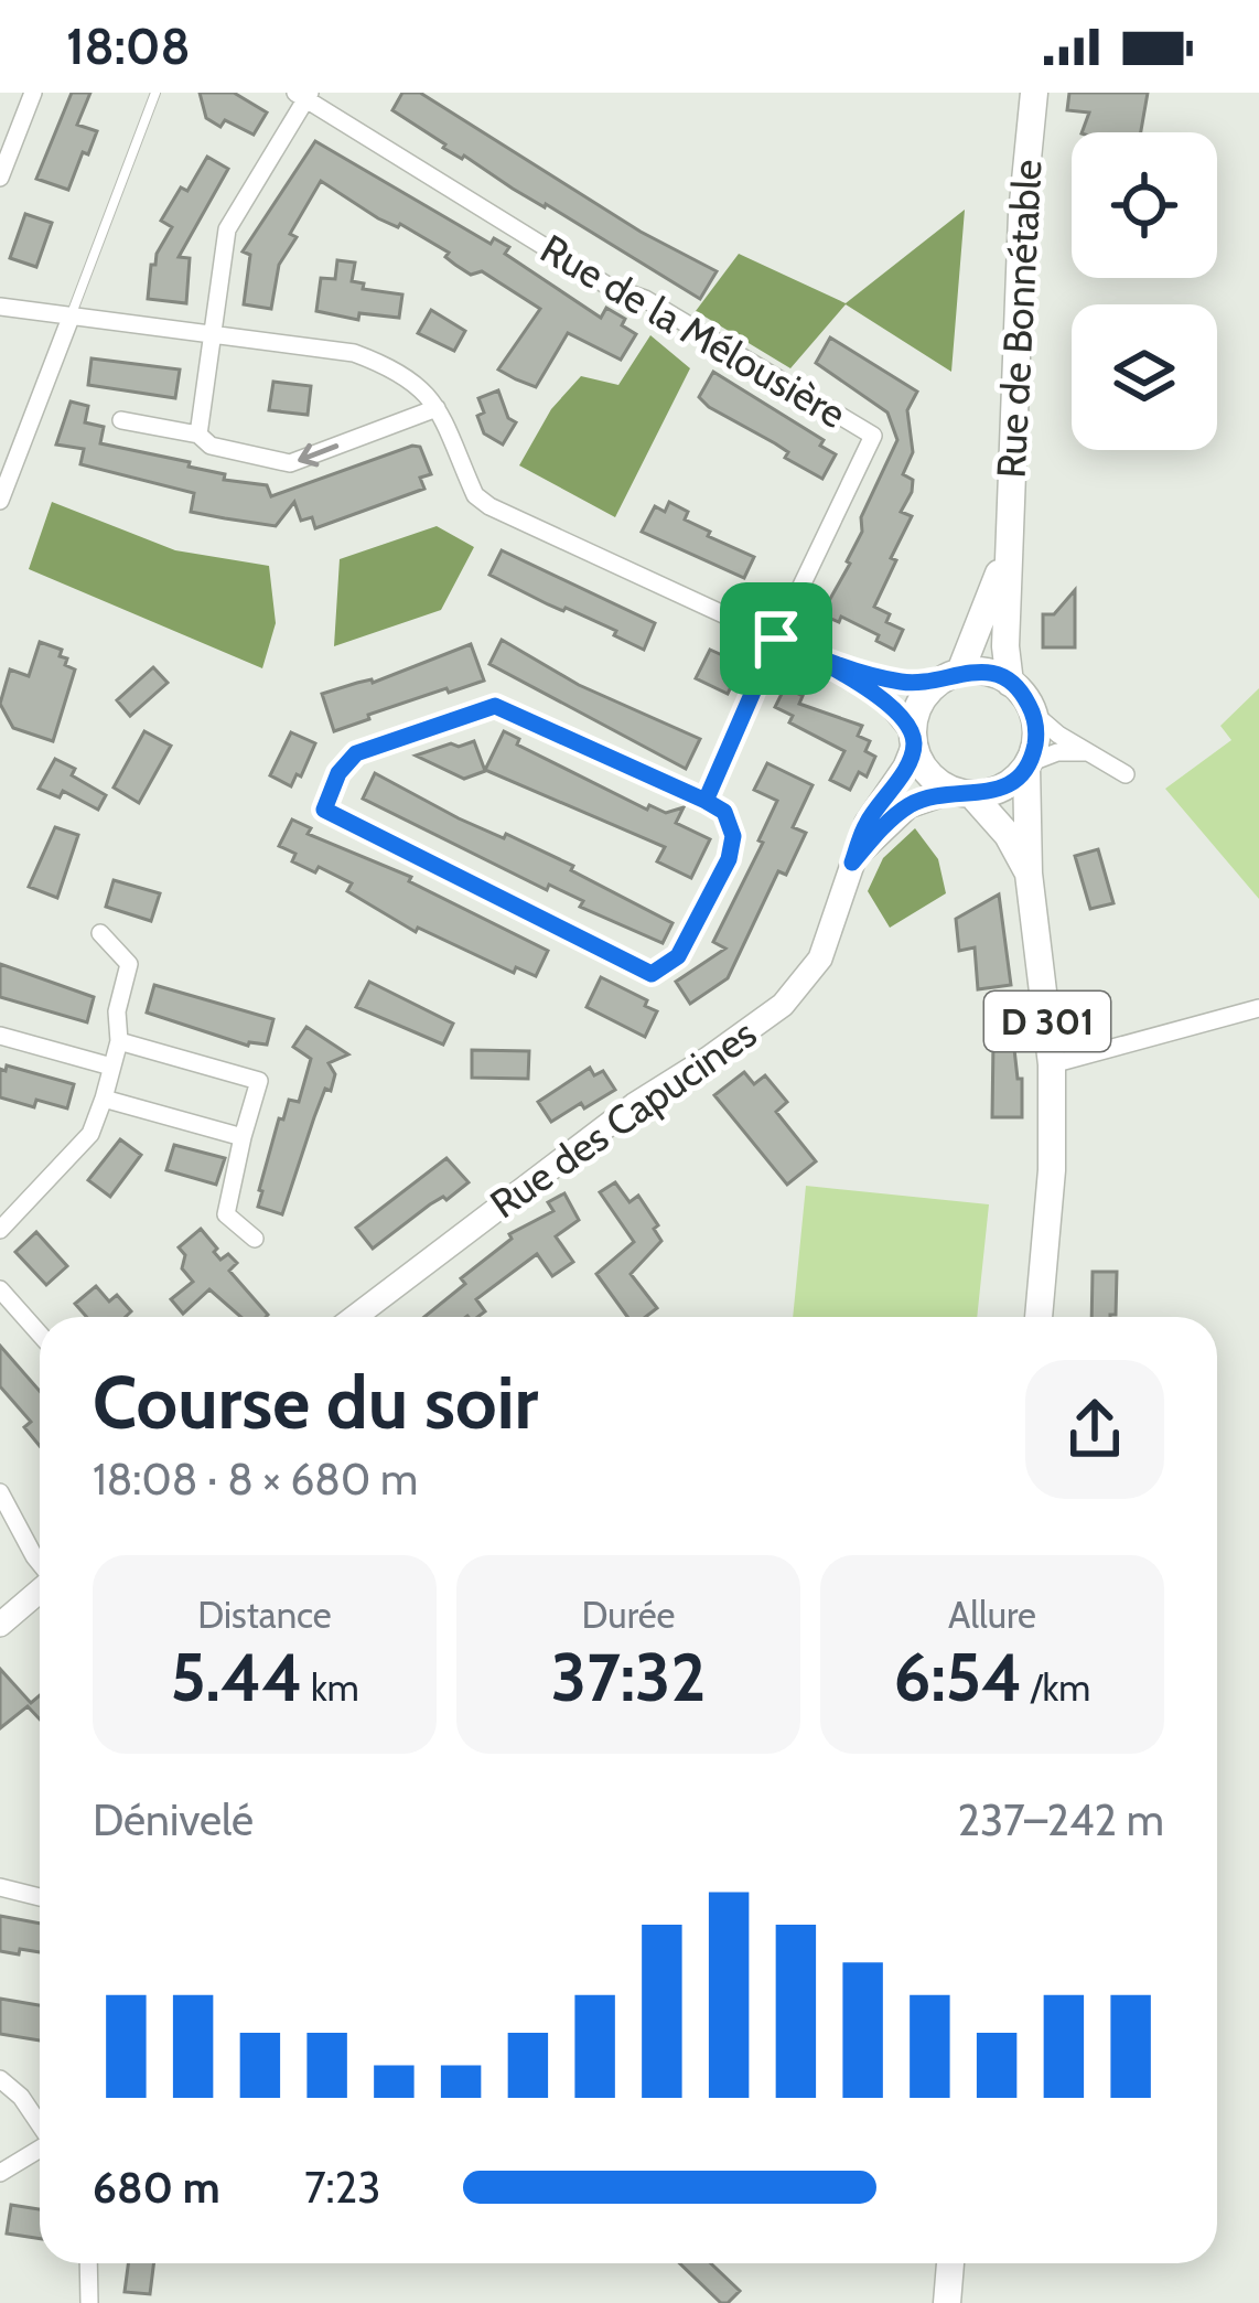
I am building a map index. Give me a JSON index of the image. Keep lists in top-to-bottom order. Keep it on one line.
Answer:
{"streets":{"main road":["Rue de Bonnétable","D 301"],"street":["Rue de la Mélousière","Rue des Capucines"]},"crossings":[["Rue de Bonnétable","D 301"],["Rue de Bonnétable","Rue des Capucines"],["D 301","Rue des Capucines"]],"page":{"status":"18:08","heading":["Course du soir","18:08 · 8 × 680 m"],"stats":[["Distance","5.44 km"],["Durée","37:32"],["Allure","6:54 /km"]],"chart":["Dénivelé","237–242 m"],"list":[{"name":"680 m","note":"7:23"}]}}
